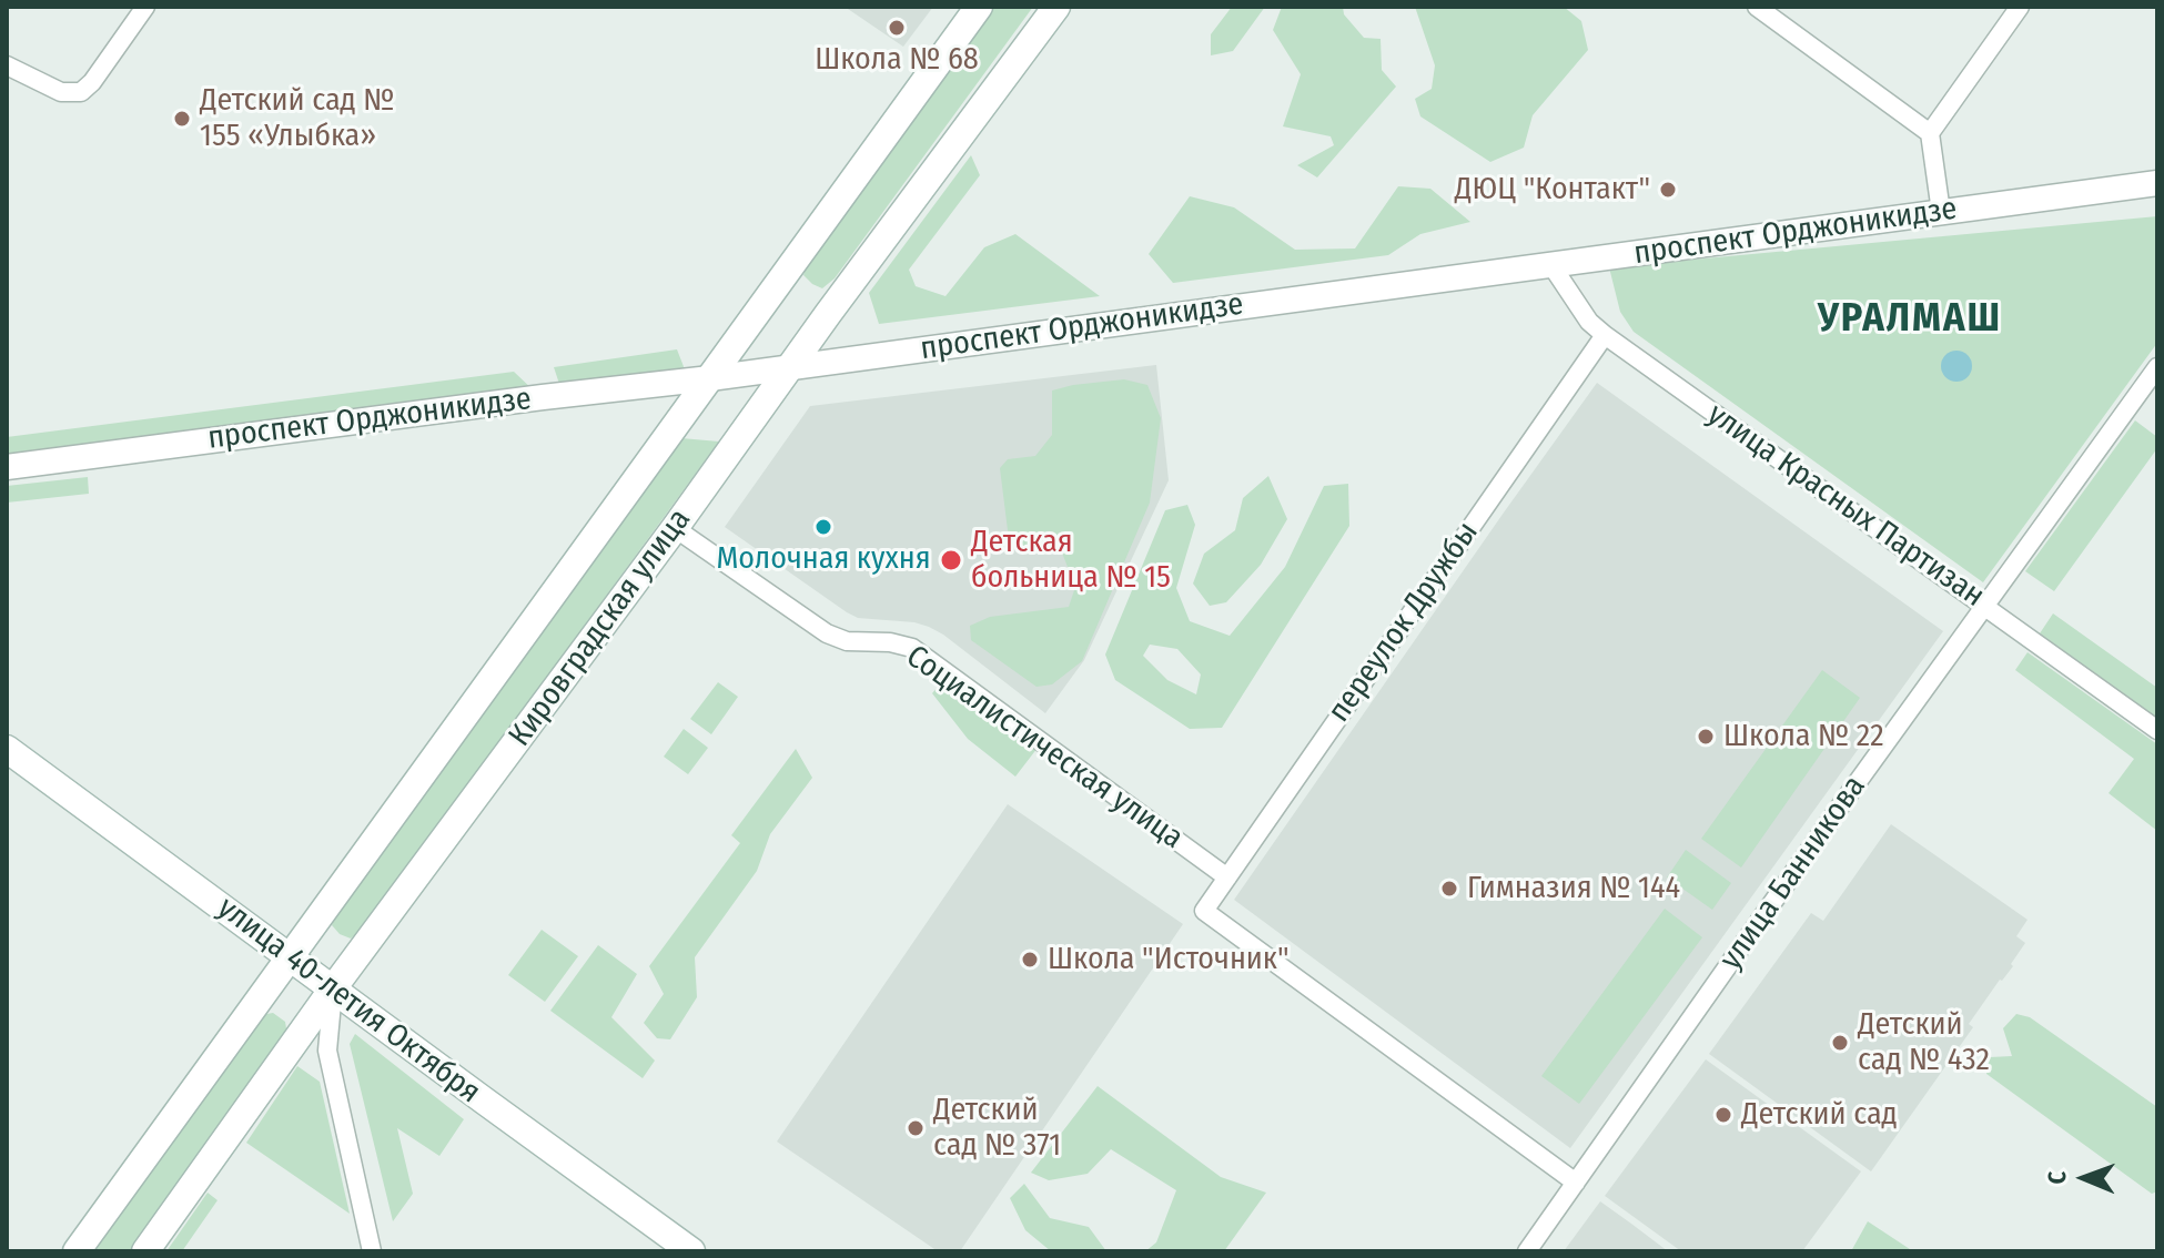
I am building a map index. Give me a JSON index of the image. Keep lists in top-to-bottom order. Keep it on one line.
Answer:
{"streets":{"main road":["Кировградская улица","улица 40-летия Октября"],"street":["проспект Орджоникидзе","улица Красных Партизан","переулок Дружбы","Социалистическая улица","улица Банникова"]},"crossings":[["проспект Орджоникидзе","улица Красных Партизан"],["проспект Орджоникидзе","Кировградская улица"],["улица Красных Партизан","переулок Дружбы"],["улица Красных Партизан","улица Банникова"],["переулок Дружбы","Социалистическая улица"],["переулок Дружбы","улица Банникова"],["Кировградская улица","Социалистическая улица"],["Кировградская улица","улица 40-летия Октября"]],"districts":["УРАЛМАШ"],"places":["Школа № 68","Детский сад № 155 «Улыбка»","ДЮЦ \"Контакт\"","Молочная кухня","Детская больница № 15","Школа № 22","Гимназия № 144","Школа \"Источник\"","Детский сад № 432","Детский сад","Детский сад № 371"],"north":"left"}
